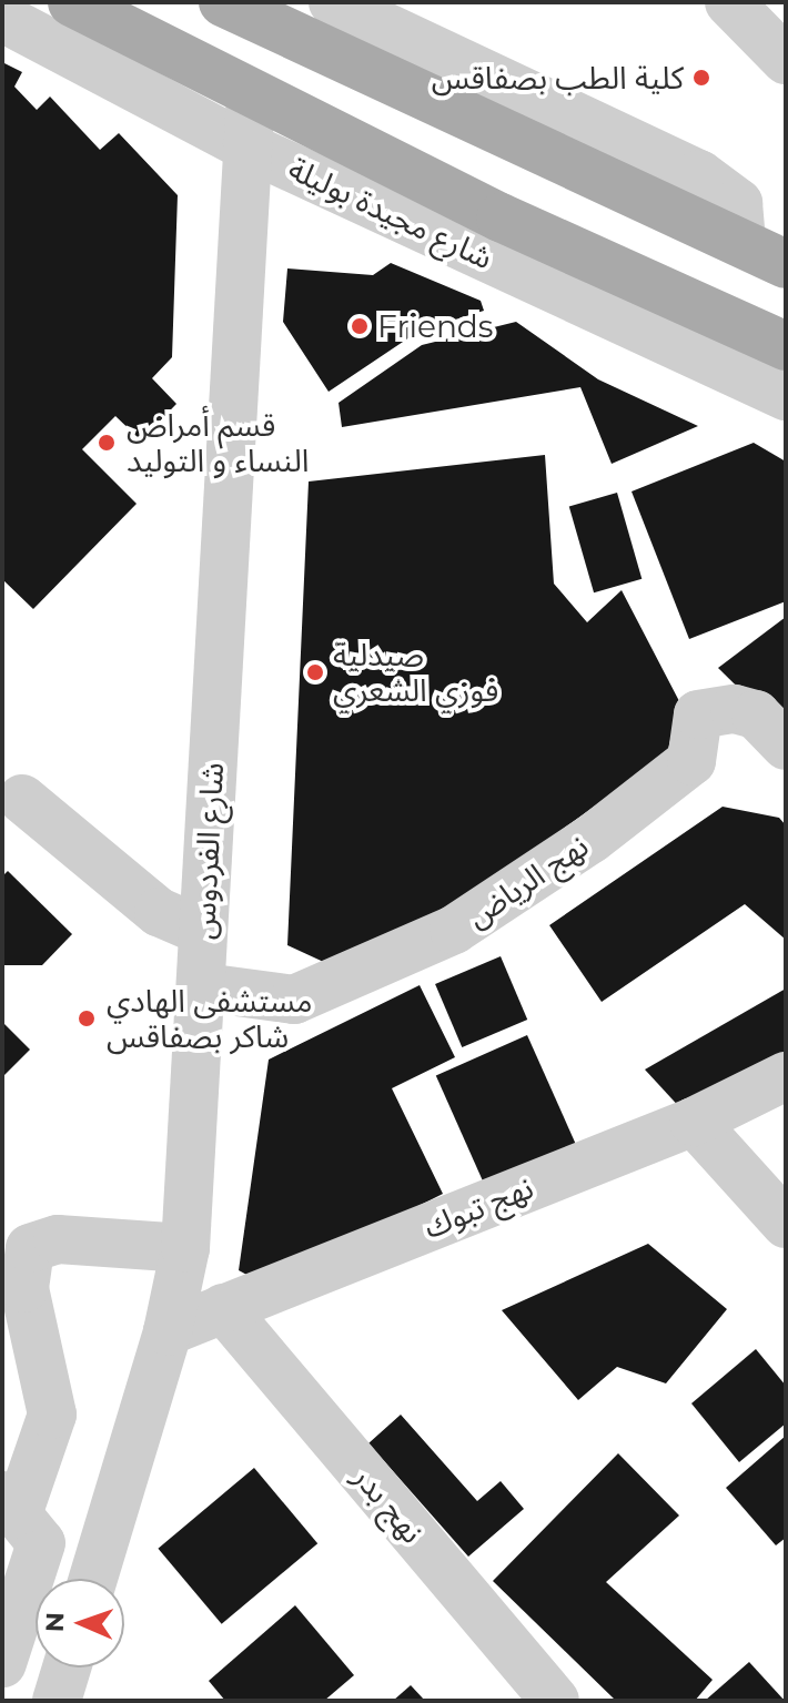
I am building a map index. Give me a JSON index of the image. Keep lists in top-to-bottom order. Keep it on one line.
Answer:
{"streets":{"main road":["شارع مجيدة بوليلة"],"street":["شارع الفردوس","نهج الرياض","نهج تبوك","نهج بدر"]},"crossings":[["شارع مجيدة بوليلة","شارع الفردوس"],["شارع الفردوس","نهج الرياض"],["شارع الفردوس","نهج تبوك"],["نهج تبوك","نهج بدر"]],"places":["كلية الطب بصفاقس","Friends","قسم أمراض النساء و التوليد","صيدلية فوزي الشعري","مستشفى الهادي شاكر بصفاقس"],"north":"left"}
